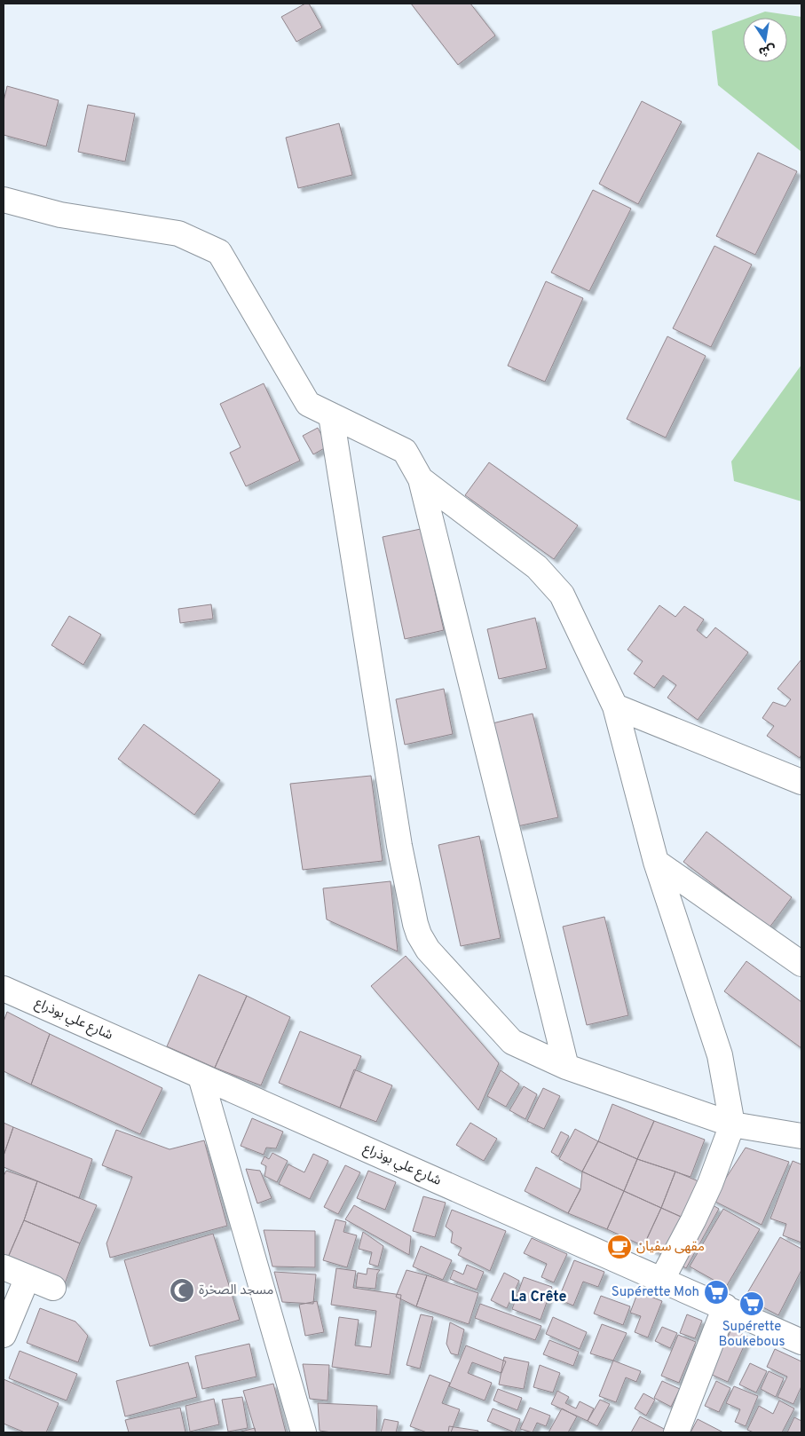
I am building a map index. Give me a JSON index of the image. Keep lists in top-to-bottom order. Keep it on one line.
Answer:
{"streets":{"street":["شارع علي بوذراع"]},"districts":["La Crête"],"places":{"cafe":["مقهى سفيان"],"mosque":["مسجد الصخرة"],"supermarket":["Supérette Moh","Supérette Boukebous"]},"north":"bottom"}
